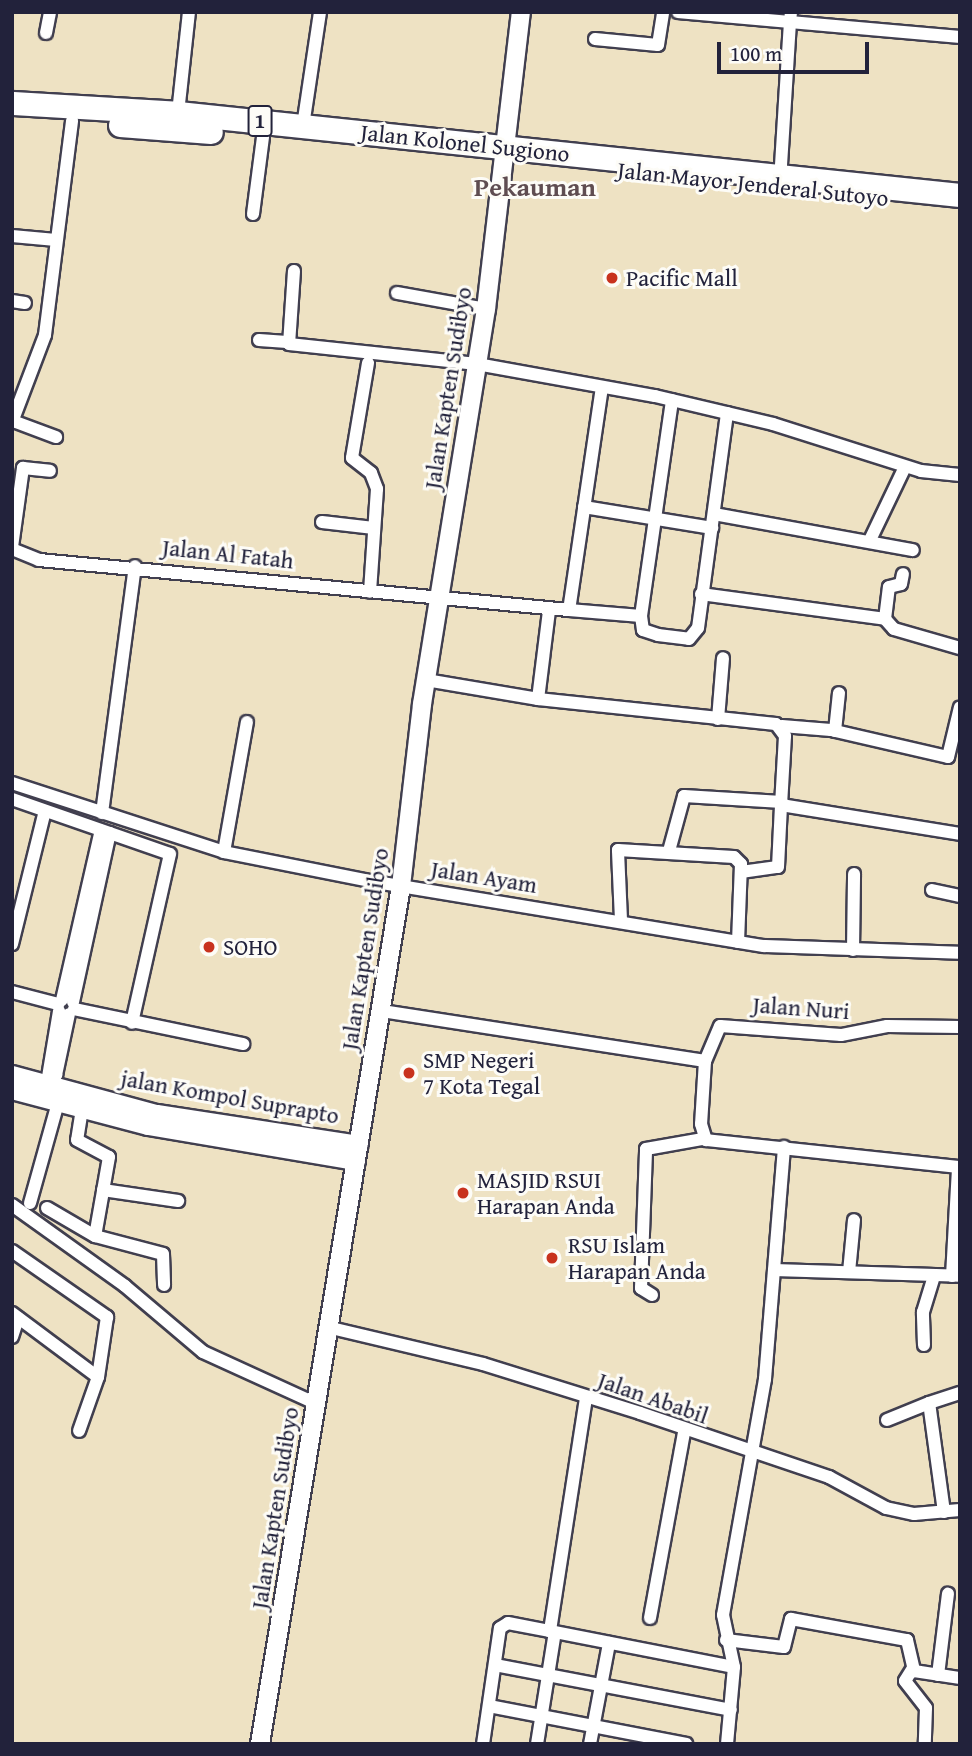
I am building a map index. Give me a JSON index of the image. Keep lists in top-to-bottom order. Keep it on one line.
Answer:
{"streets":{"highway":["1","Jalan Kolonel Sugiono","Jalan Mayor Jenderal Sutoyo"],"main road":["Jalan Kapten Sudibyo","jalan Kompol Suprapto"],"street":["Jalan Al Fatah","Jalan Ayam","Jalan Nuri","Jalan Ababil"]},"crossings":[["1","Jalan Mayor Jenderal Sutoyo"],["Jalan Kolonel Sugiono","Jalan Mayor Jenderal Sutoyo"],["Jalan Kolonel Sugiono","Jalan Kapten Sudibyo"],["Jalan Mayor Jenderal Sutoyo","Jalan Kapten Sudibyo"],["Jalan Kapten Sudibyo","Jalan Al Fatah"],["Jalan Kapten Sudibyo","Jalan Ayam"],["Jalan Kapten Sudibyo","jalan Kompol Suprapto"],["Jalan Kapten Sudibyo","Jalan Ababil"]],"districts":["Pekauman"],"places":["Pacific Mall","SOHO","SMP Negeri 7 Kota Tegal","MASJID RSUI Harapan Anda","RSU Islam Harapan Anda"],"scale_bar":"100 m"}
